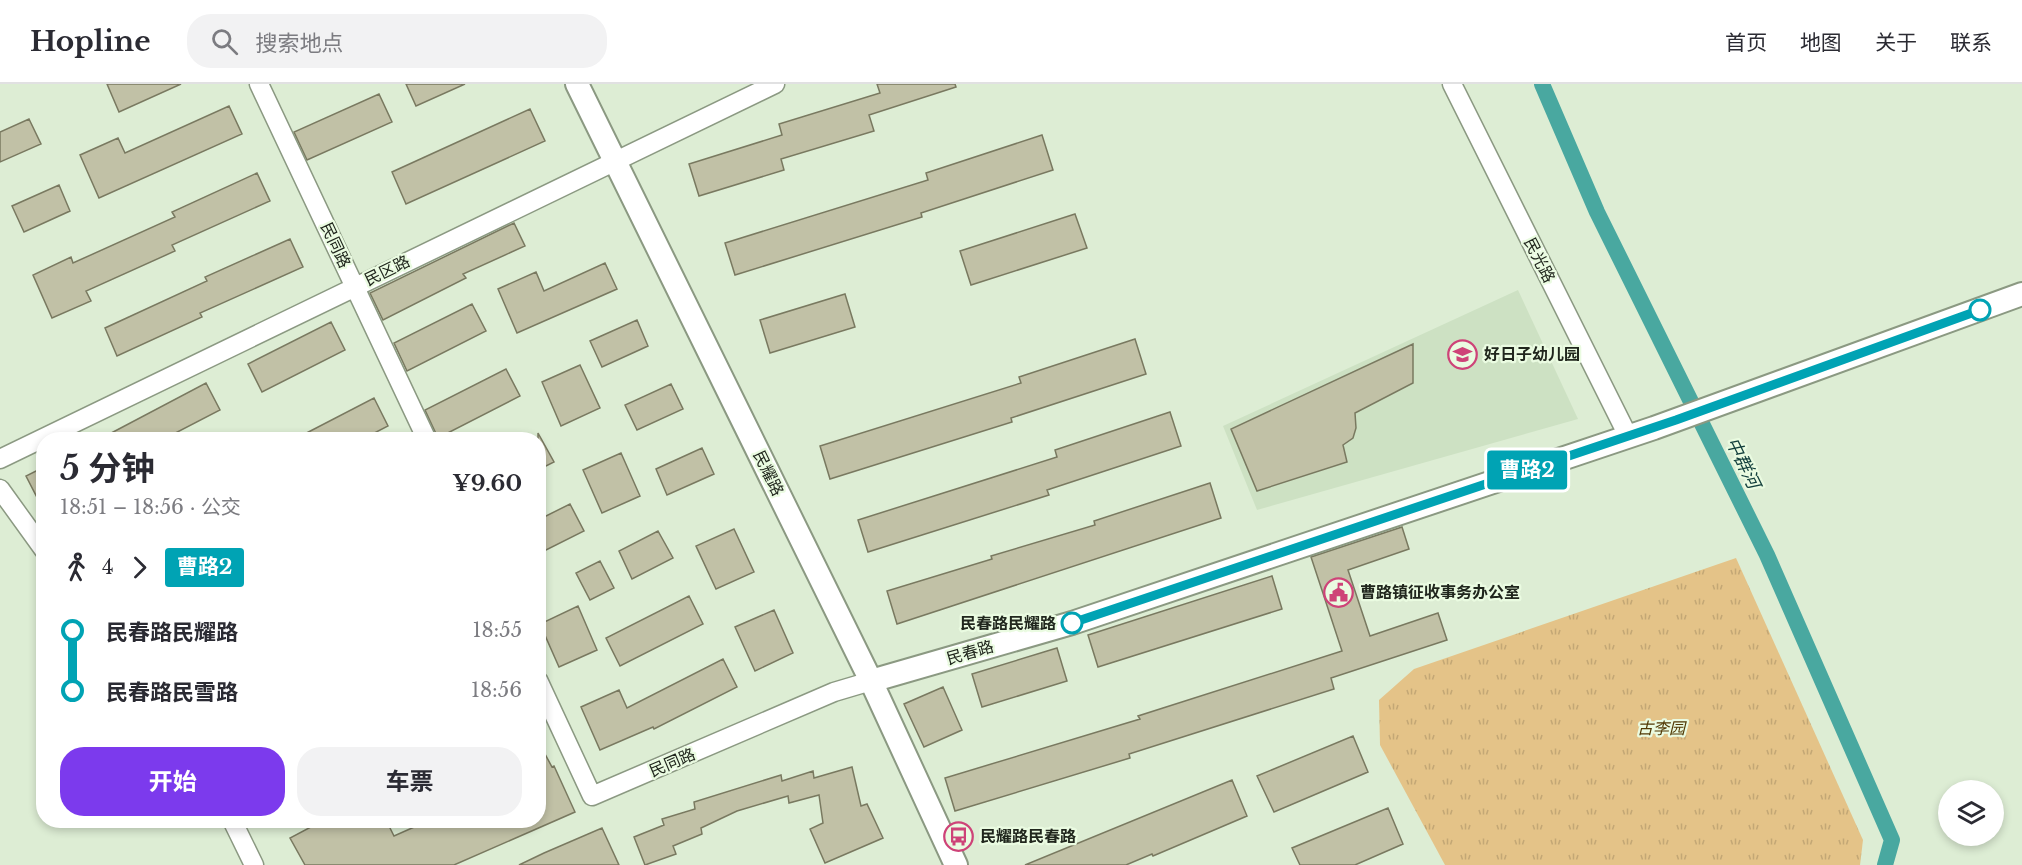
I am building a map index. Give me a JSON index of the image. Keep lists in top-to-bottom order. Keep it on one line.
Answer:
{"streets":{"street":["民同路","民光路","民区路","民耀路","民春路"]},"crossings":[["民同路","民区路"],["民同路","民耀路"],["民同路","民春路"],["民光路","民春路"],["民区路","民耀路"],["民耀路","民春路"]],"water":["中群河"],"parks":["古李园"],"places":{"school or university":["好日子幼儿园"],"public building":["曹路镇征收事务办公室"],"other":["民春路民耀路"],"bus stop":["民耀路民春路"]},"lines":["bus line 曹路2"],"page":{"header":"Hopline","search":"搜索地点","nav":["首页","地图","关于","联系"],"on_map":"曹路2","heading":["5 分钟","18:51 – 18:56 · 公交","¥9.60"],"legs":["4","曹路2"],"list":[{"name":"民春路民耀路","value":"18:55"},{"name":"民春路民雪路","value":"18:56"}],"buttons":["开始","车票"]}}
